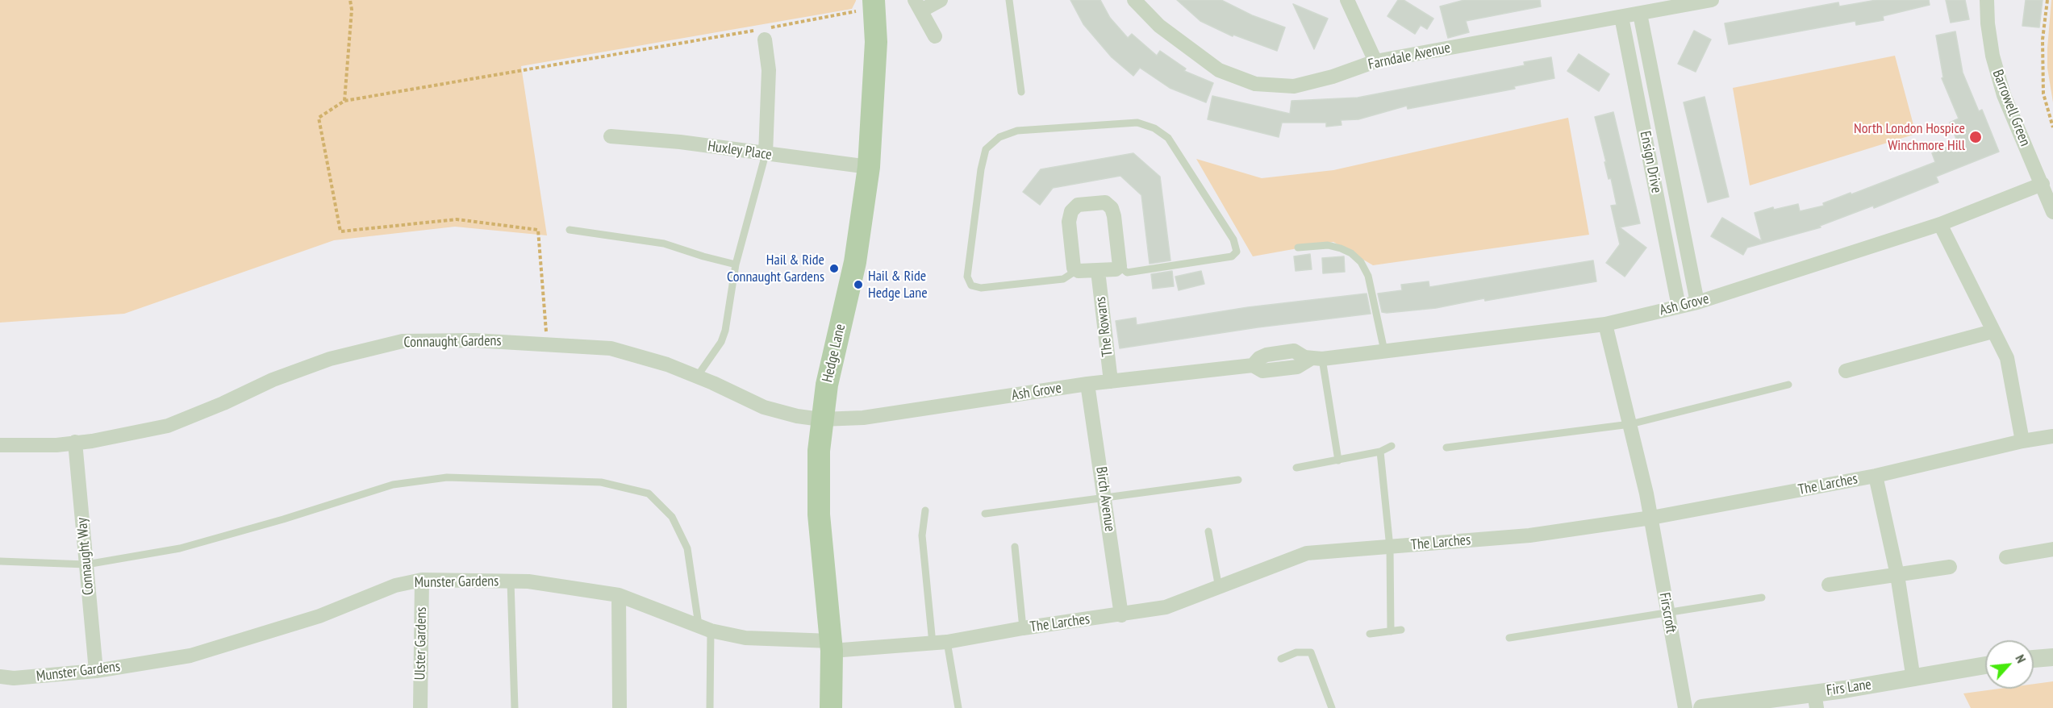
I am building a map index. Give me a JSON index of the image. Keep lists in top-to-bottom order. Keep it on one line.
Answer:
{"streets":{"main road":["Hedge Lane"],"street":["Farndale Avenue","Barrowell Green","Huxley Place","Ensign Drive","Ash Grove","The Rowans","Connaught Gardens","The Larches","Birch Avenue","Connaught Way","Munster Gardens","Firscroft","Ulster Gardens","Firs Lane"]},"crossings":[["Farndale Avenue","Ensign Drive"],["Barrowell Green","Ash Grove"],["Huxley Place","Hedge Lane"],["Ensign Drive","Ash Grove"],["Ash Grove","The Rowans"],["Ash Grove","Connaught Gardens"],["Ash Grove","Hedge Lane"],["Ash Grove","Birch Avenue"],["Ash Grove","Firscroft"],["Connaught Gardens","Hedge Lane"],["Connaught Gardens","Connaught Way"],["Hedge Lane","The Larches"],["Hedge Lane","Munster Gardens"],["The Larches","Birch Avenue"],["The Larches","Munster Gardens"],["The Larches","Firscroft"],["Connaught Way","Munster Gardens"],["Munster Gardens","Ulster Gardens"]],"places":["North London Hospice Winchmore Hill","Hail & Ride Connaught Gardens","Hail & Ride Hedge Lane"],"north":"top right"}
